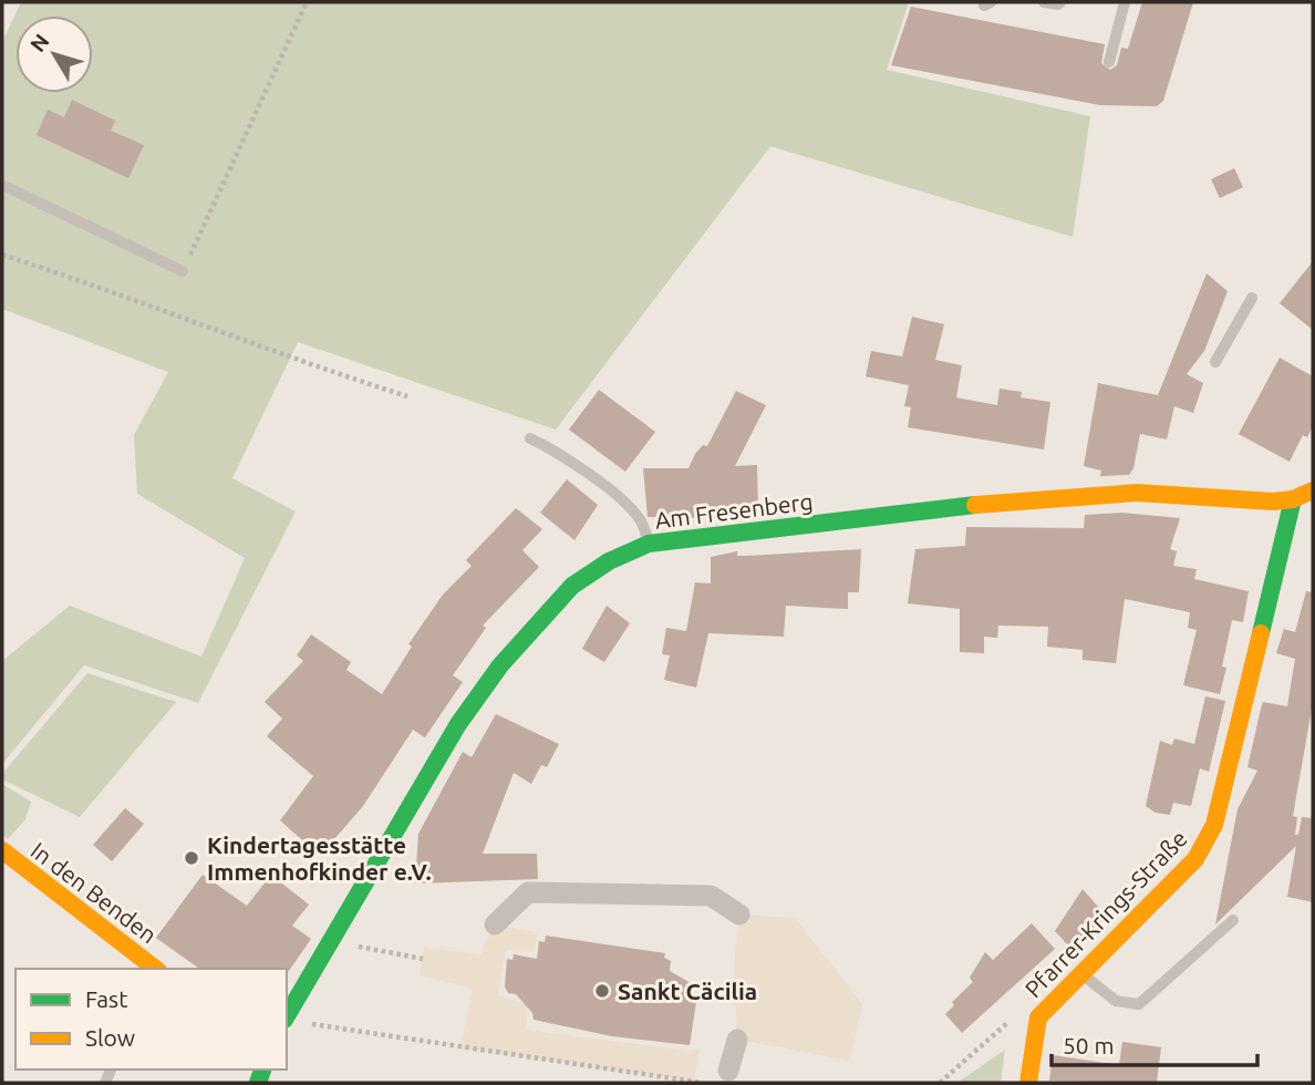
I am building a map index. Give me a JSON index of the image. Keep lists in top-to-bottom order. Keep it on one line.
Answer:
{"streets":{"street":["Am Fresenberg","In den Benden","Pfarrer-Krings-Straße"]},"crossings":[["Am Fresenberg","Pfarrer-Krings-Straße"]],"places":["Kindertagesstätte Immenhofkinder e.V.","Sankt Cäcilia"],"legend":["Fast","Slow"],"scale_bar":"50 m","north":"top left"}
